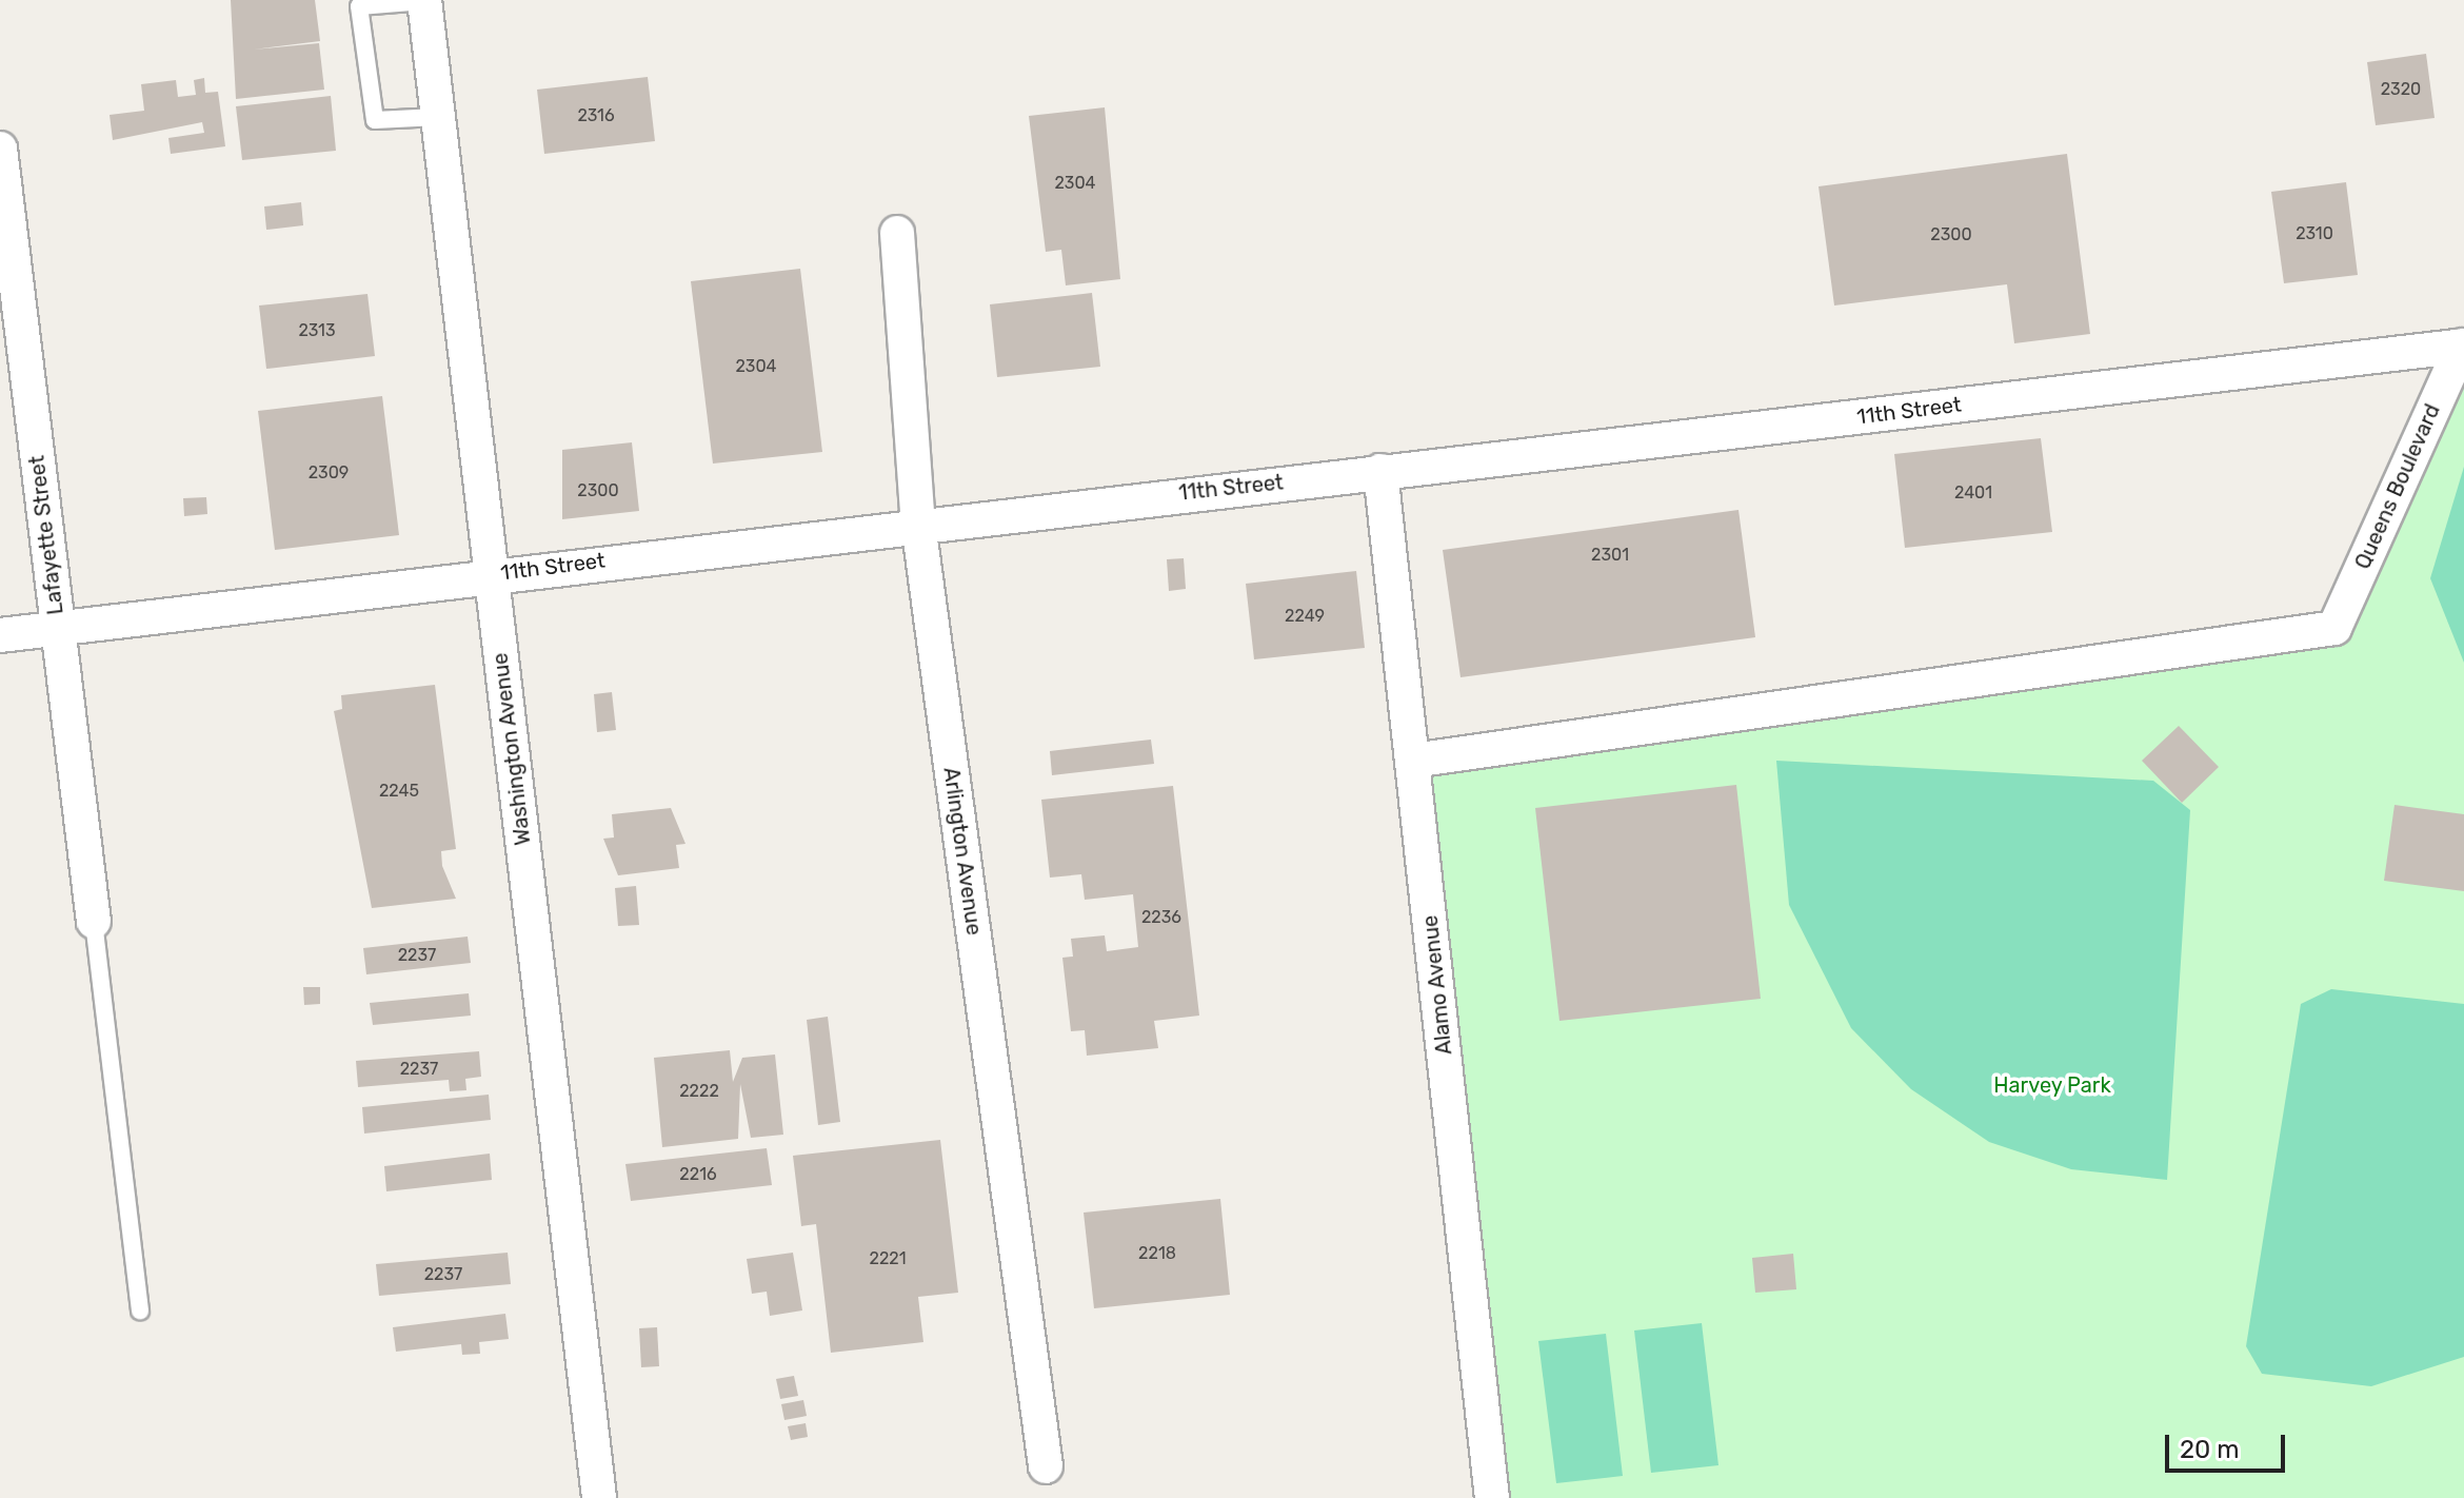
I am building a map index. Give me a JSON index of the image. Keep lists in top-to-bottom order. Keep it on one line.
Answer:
{"streets":{"street":["11th Street","Queens Boulevard","Lafayette Street","Washington Avenue","Arlington Avenue","Alamo Avenue"]},"crossings":[["11th Street","Queens Boulevard"],["11th Street","Lafayette Street"],["11th Street","Washington Avenue"],["11th Street","Arlington Avenue"],["11th Street","Alamo Avenue"],["Queens Boulevard","Alamo Avenue"]],"parks":["Harvey Park"],"house_numbers":["2320","2316","2304","2310","2300","2313","2304","2309","2300","2401","2301","2249","2245","2236","2237","2237","2222","2216","2218","2221","2237"],"scale_bar":"20 m"}
